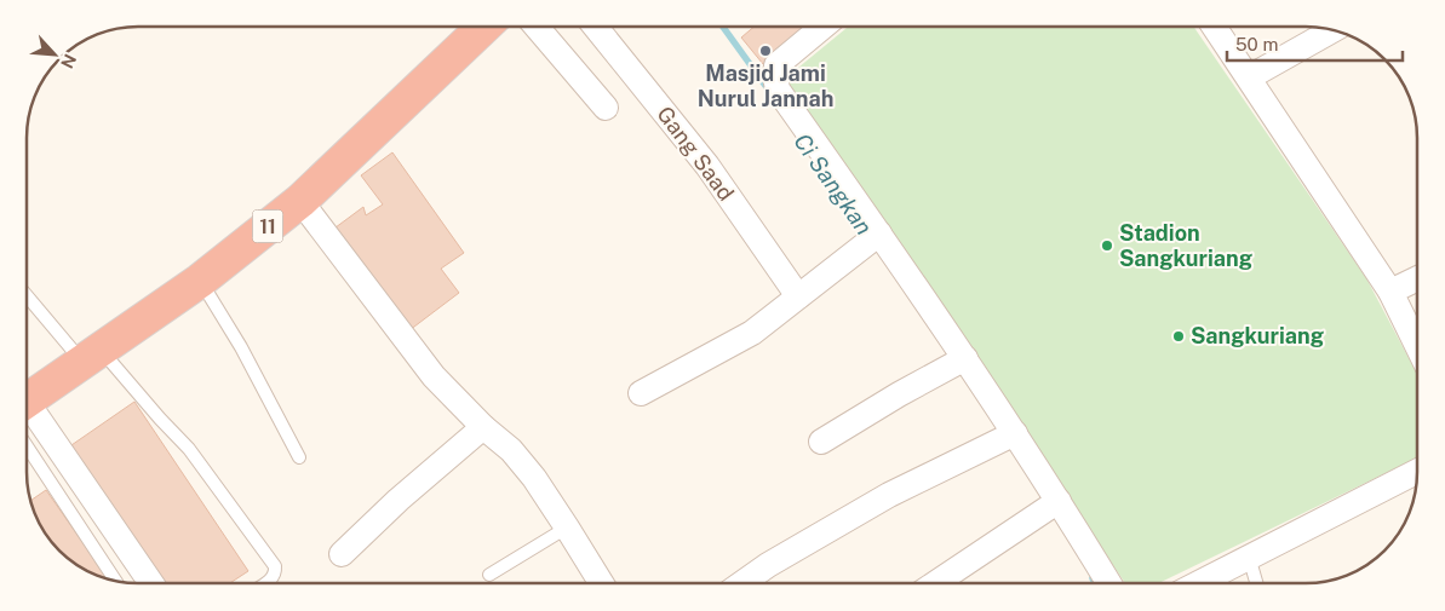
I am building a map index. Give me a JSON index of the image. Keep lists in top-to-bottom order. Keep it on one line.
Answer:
{"streets":{"highway":["11"],"street":["Gang Saad"]},"water":["Ci Sangkan"],"places":["Masjid Jami Nurul Jannah","Stadion Sangkuriang","Sangkuriang"],"scale_bar":"50 m","north":"bottom right"}
